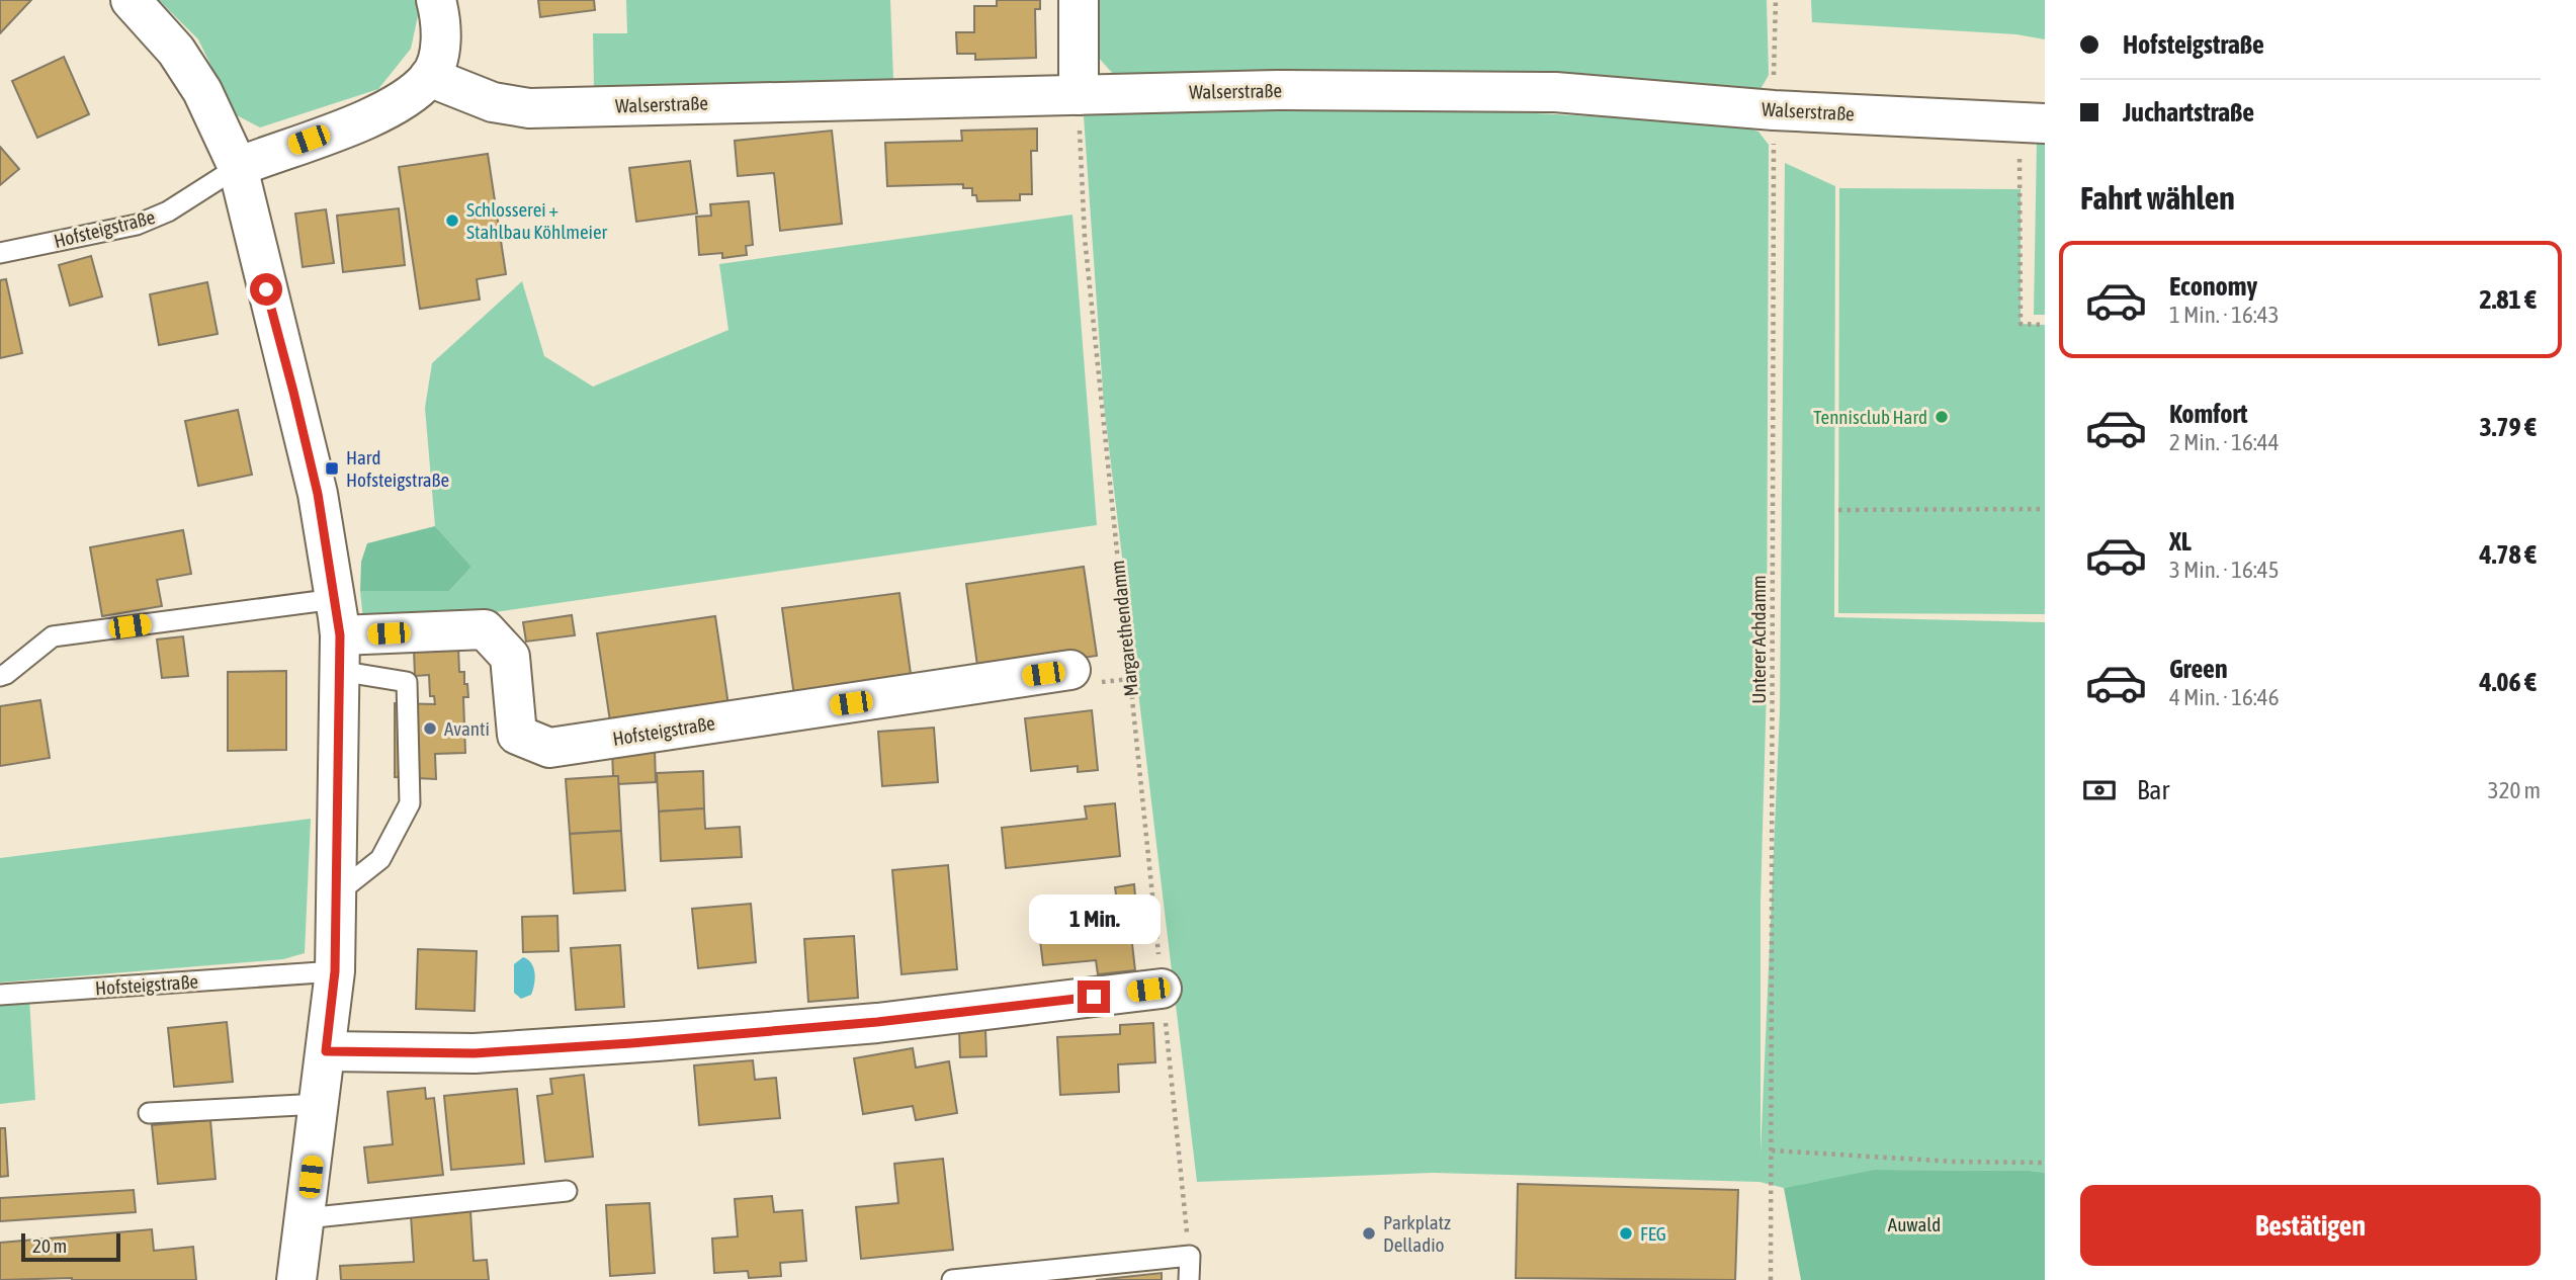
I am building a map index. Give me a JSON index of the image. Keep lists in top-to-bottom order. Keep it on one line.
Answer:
{"streets":{"street":["Walserstraße","Hofsteigstraße"],"path":["Margarethendamm","Unterer Achdamm"]},"crossings":[["Walserstraße","Margarethendamm"],["Walserstraße","Unterer Achdamm"]],"parks":["Auwald"],"places":{"other":["Schlosserei + Stahlbau Köhlmeier","Tennisclub Hard","Avanti","Parkplatz Delladio","FEG"],"transit":["Hard Hofsteigstraße"]},"scale_bar":"20 m","page":{"banner":["Hofsteigstraße","Juchartstraße"],"heading":"Fahrt wählen","list":[{"name":"Economy","note":"1 Min. · 16:43","value":"2.81 €"},{"name":"Komfort","note":"2 Min. · 16:44","value":"3.79 €"},{"name":"XL","note":"3 Min. · 16:45","value":"4.78 €"},{"name":"Green","note":"4 Min. · 16:46","value":"4.06 €"}],"pay":["Bar","320 m"],"bubble":"1 Min.","buttons":"Bestätigen","scale":"20 m"}}
